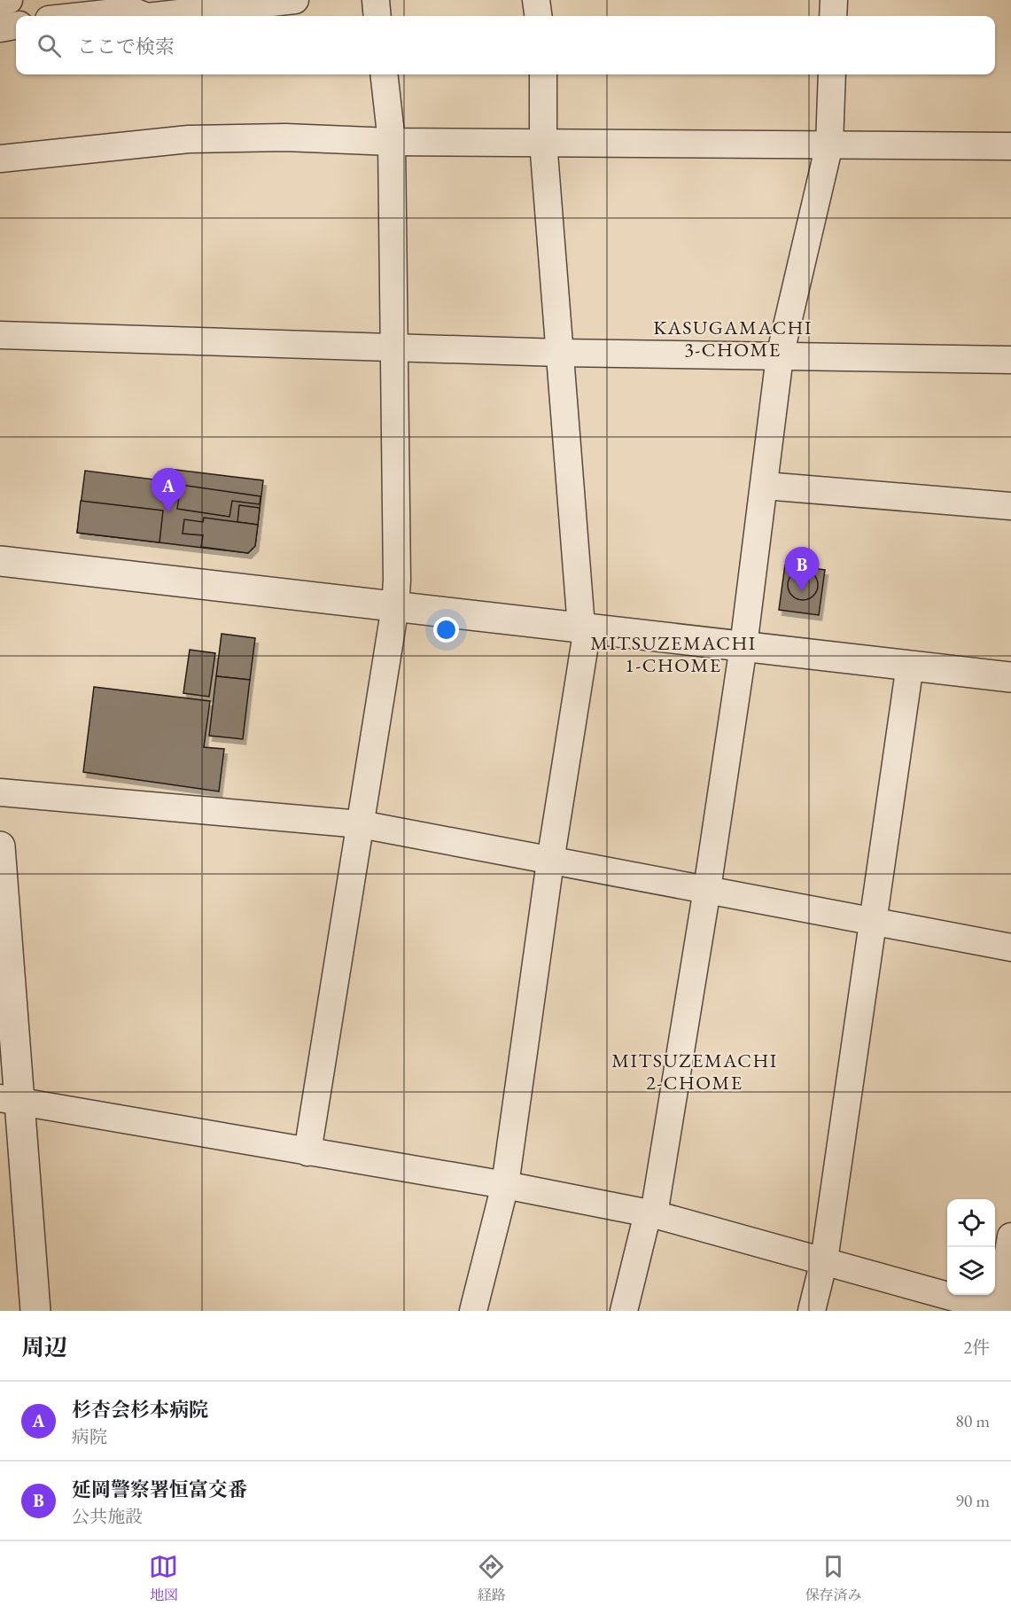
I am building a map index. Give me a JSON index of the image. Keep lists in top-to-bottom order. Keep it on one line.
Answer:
{"districts":["KASUGAMACHI 3-CHOME","MITSUZEMACHI 1-CHOME","MITSUZEMACHI 2-CHOME"],"page":{"search":"ここで検索","pins":["A","B"],"heading":["周辺","2件"],"list":[{"mark":"A","name":"杉杏会杉本病院","note":"病院","value":"80 m"},{"mark":"B","name":"延岡警察署恒富交番","note":"公共施設","value":"90 m"}],"nav":["地図","経路","保存済み"]}}
